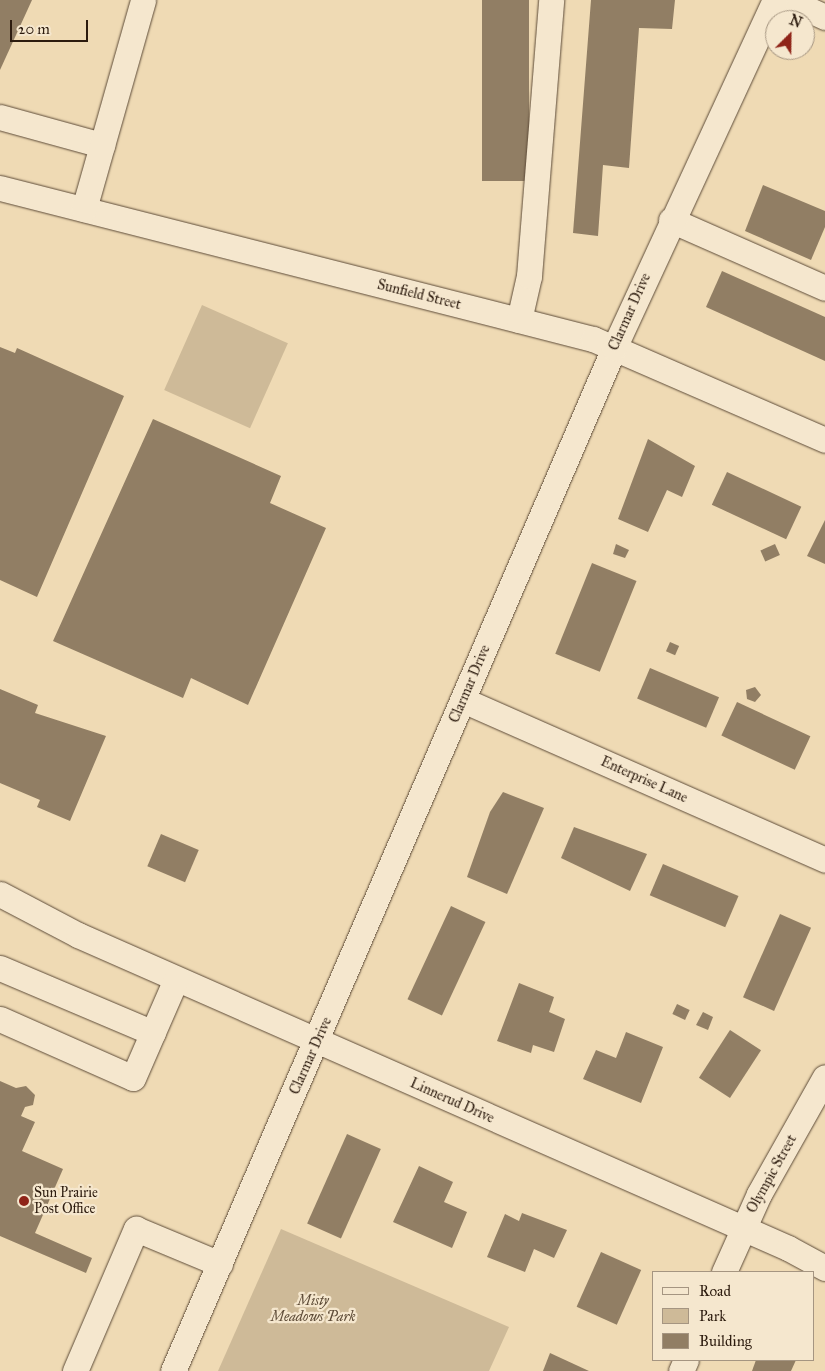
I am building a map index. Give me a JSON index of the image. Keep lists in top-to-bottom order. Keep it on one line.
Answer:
{"streets":{"street":["Sunfield Street","Clarmar Drive","Enterprise Lane","Linnerud Drive","Olympic Street"]},"crossings":[["Sunfield Street","Clarmar Drive"],["Clarmar Drive","Enterprise Lane"],["Clarmar Drive","Linnerud Drive"],["Linnerud Drive","Olympic Street"]],"parks":["Misty Meadows Park"],"places":["Sun Prairie Post Office"],"legend":["Road","Park","Building"],"scale_bar":"20 m","north":"top right"}
